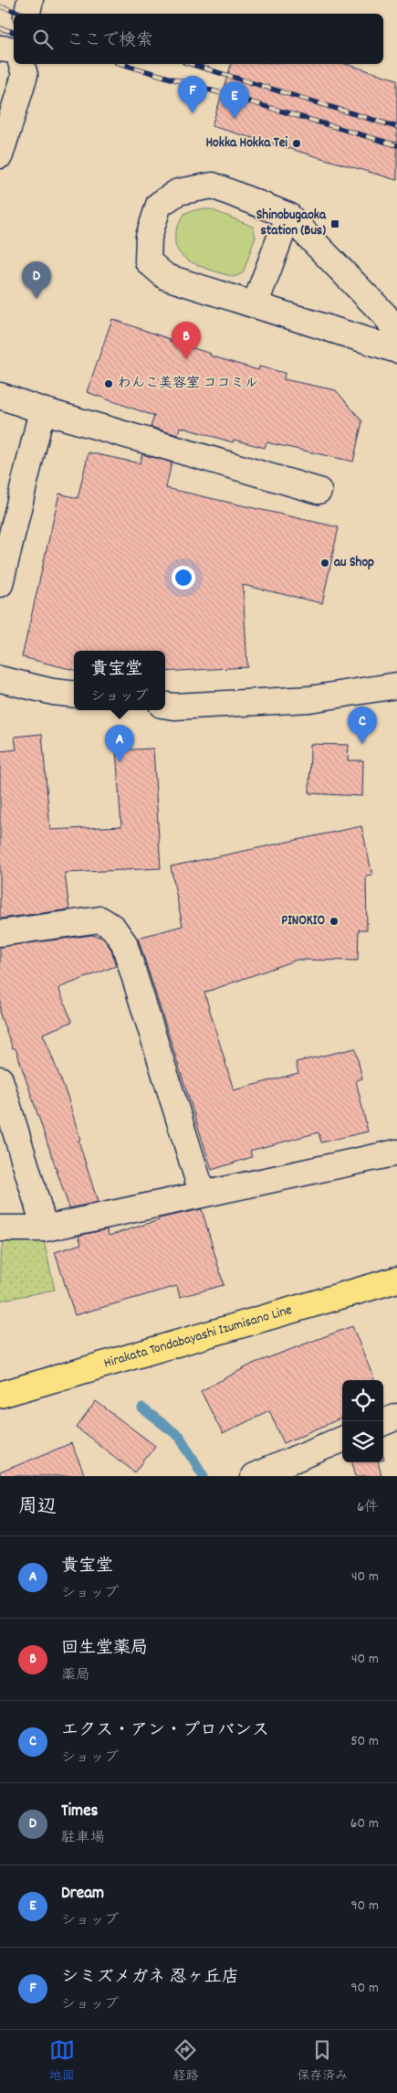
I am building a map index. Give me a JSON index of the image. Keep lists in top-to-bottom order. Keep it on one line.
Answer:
{"streets":{"main road":["Hirakata Tondabayashi Izumisano Line"]},"places":{"other":["Hokka Hokka Tei","わんこ美容室 ココミル","au Shop","PINOKIO"],"transit":["Shinobugaoka station (Bus)"]},"page":{"search":"ここで検索","pins":["F","E","D","B","C","A"],"popup":["貴宝堂","ショップ"],"heading":["周辺","6件"],"list":[{"mark":"A","name":"貴宝堂","note":"ショップ","value":"40 m"},{"mark":"B","name":"回生堂薬局","note":"薬局","value":"40 m"},{"mark":"C","name":"エクス・アン・プロバンス","note":"ショップ","value":"50 m"},{"mark":"D","name":"Times","note":"駐車場","value":"60 m"},{"mark":"E","name":"Dream","note":"ショップ","value":"90 m"},{"mark":"F","name":"シミズメガネ 忍ヶ丘店","note":"ショップ","value":"90 m"}],"nav":["地図","経路","保存済み"]}}
